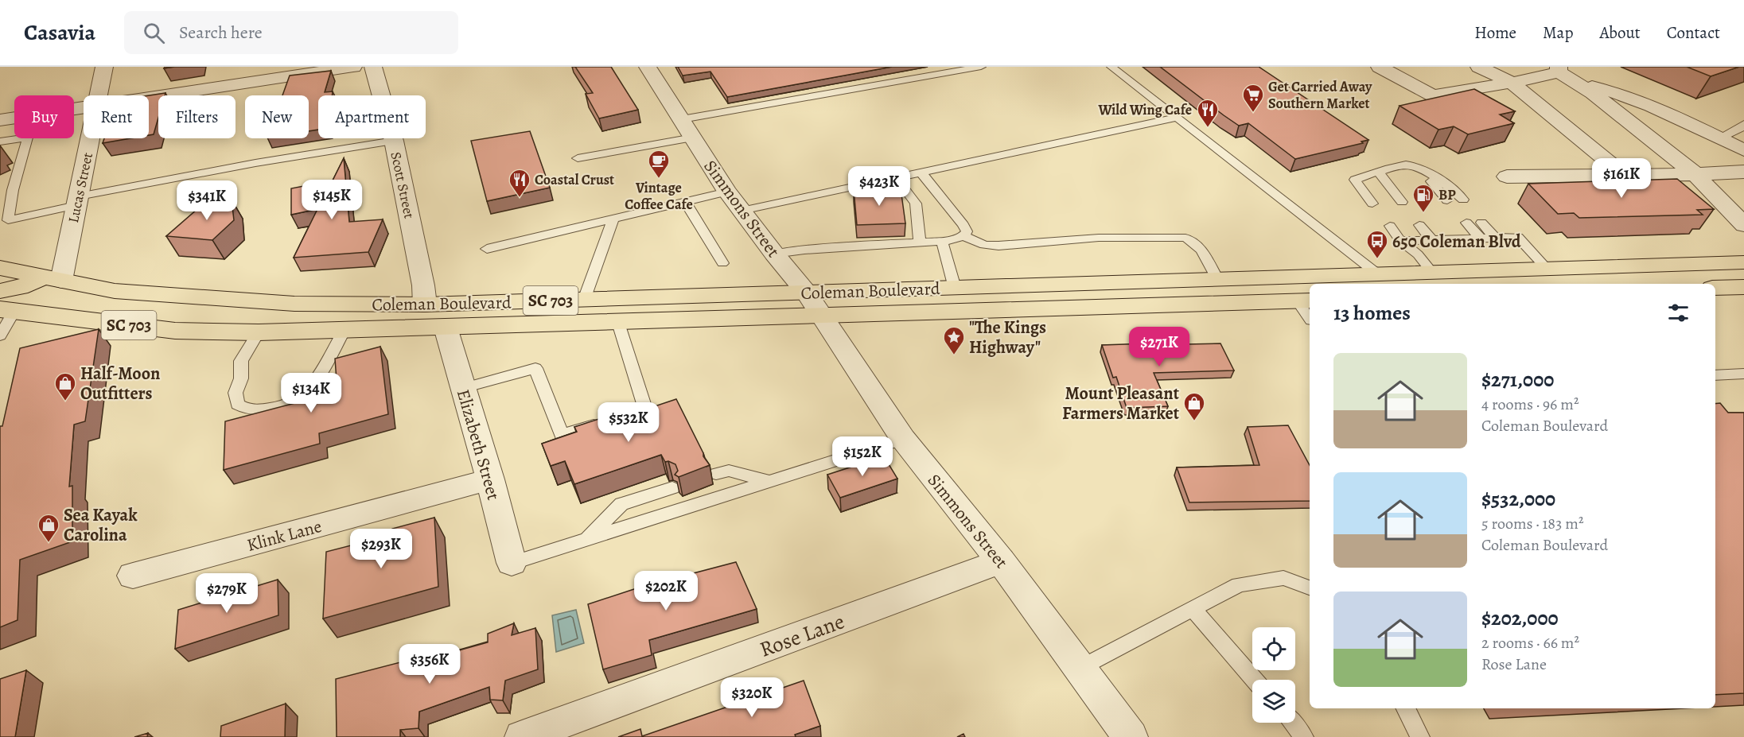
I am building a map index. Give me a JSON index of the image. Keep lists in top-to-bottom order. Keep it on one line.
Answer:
{"streets":{"main road":["Coleman Boulevard","SC 703"],"street":["Scott Street","Lucas Street","Simmons Street","Elizabeth Street","Klink Lane","Rose Lane"]},"crossings":[["Scott Street","Coleman Boulevard"],["Lucas Street","Coleman Boulevard"],["Simmons Street","Coleman Boulevard"],["Simmons Street","Rose Lane"],["Coleman Boulevard","Elizabeth Street"],["Elizabeth Street","Klink Lane"]],"places":{"supermarket":["Get Carried Away Southern Market"],"restaurant":["Wild Wing Cafe","Coastal Crust"],"cafe":["Vintage Coffee Cafe"],"fuel station":["BP"],"bus stop":["650 Coleman Blvd"],"place":["\"The Kings Highway\""],"shop":["Half-Moon Outfitters","Mount Pleasant Farmers Market","Sea Kayak Carolina"]},"page":{"header":"Casavia","search":"Search here","nav":["Home","Map","About","Contact"],"chip":["Buy","Rent","Filters","New","Apartment"],"price":["$161K","$423K","$145K","$341K","$271K","$134K","$532K","$152K","$293K","$202K","$279K","$356K","$320K"],"heading":"13 homes","list":[{"name":"$271,000","note":"4 rooms · 96 m² · Coleman Boulevard"},{"name":"$532,000","note":"5 rooms · 183 m² · Coleman Boulevard"},{"name":"$202,000","note":"2 rooms · 66 m² · Rose Lane"}]}}
